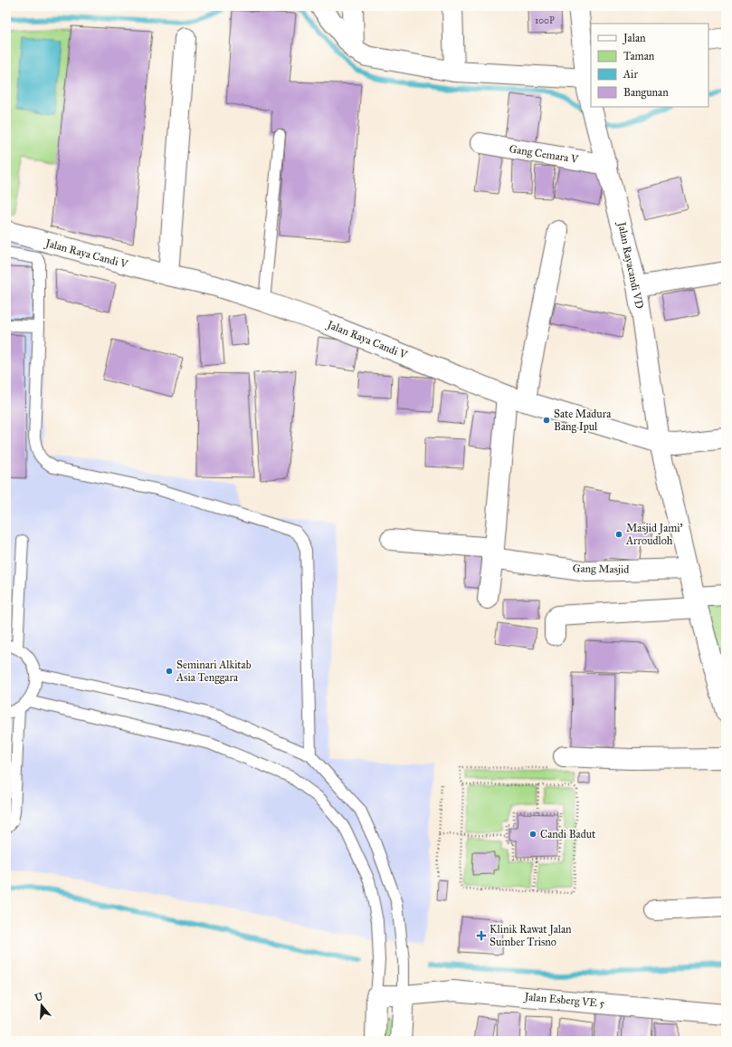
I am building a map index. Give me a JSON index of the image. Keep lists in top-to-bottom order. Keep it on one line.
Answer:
{"streets":{"street":["Gang Cemara V","Jalan Raya Candi V","Jalan Rayacandi VD","Gang Masjid","Jalan Esberg VE 5"]},"crossings":[["Gang Cemara V","Jalan Rayacandi VD"],["Jalan Raya Candi V","Jalan Rayacandi VD"],["Jalan Rayacandi VD","Gang Masjid"]],"places":{"other":["Sate Madura Bang Ipul","Masjid Jami' Arroudloh","Seminari Alkitab Asia Tenggara","Candi Badut"],"health":["Klinik Rawat Jalan Sumber Trisno"]},"house_numbers":["100P"],"legend":["Jalan","Taman","Air","Bangunan"],"north":"top"}
